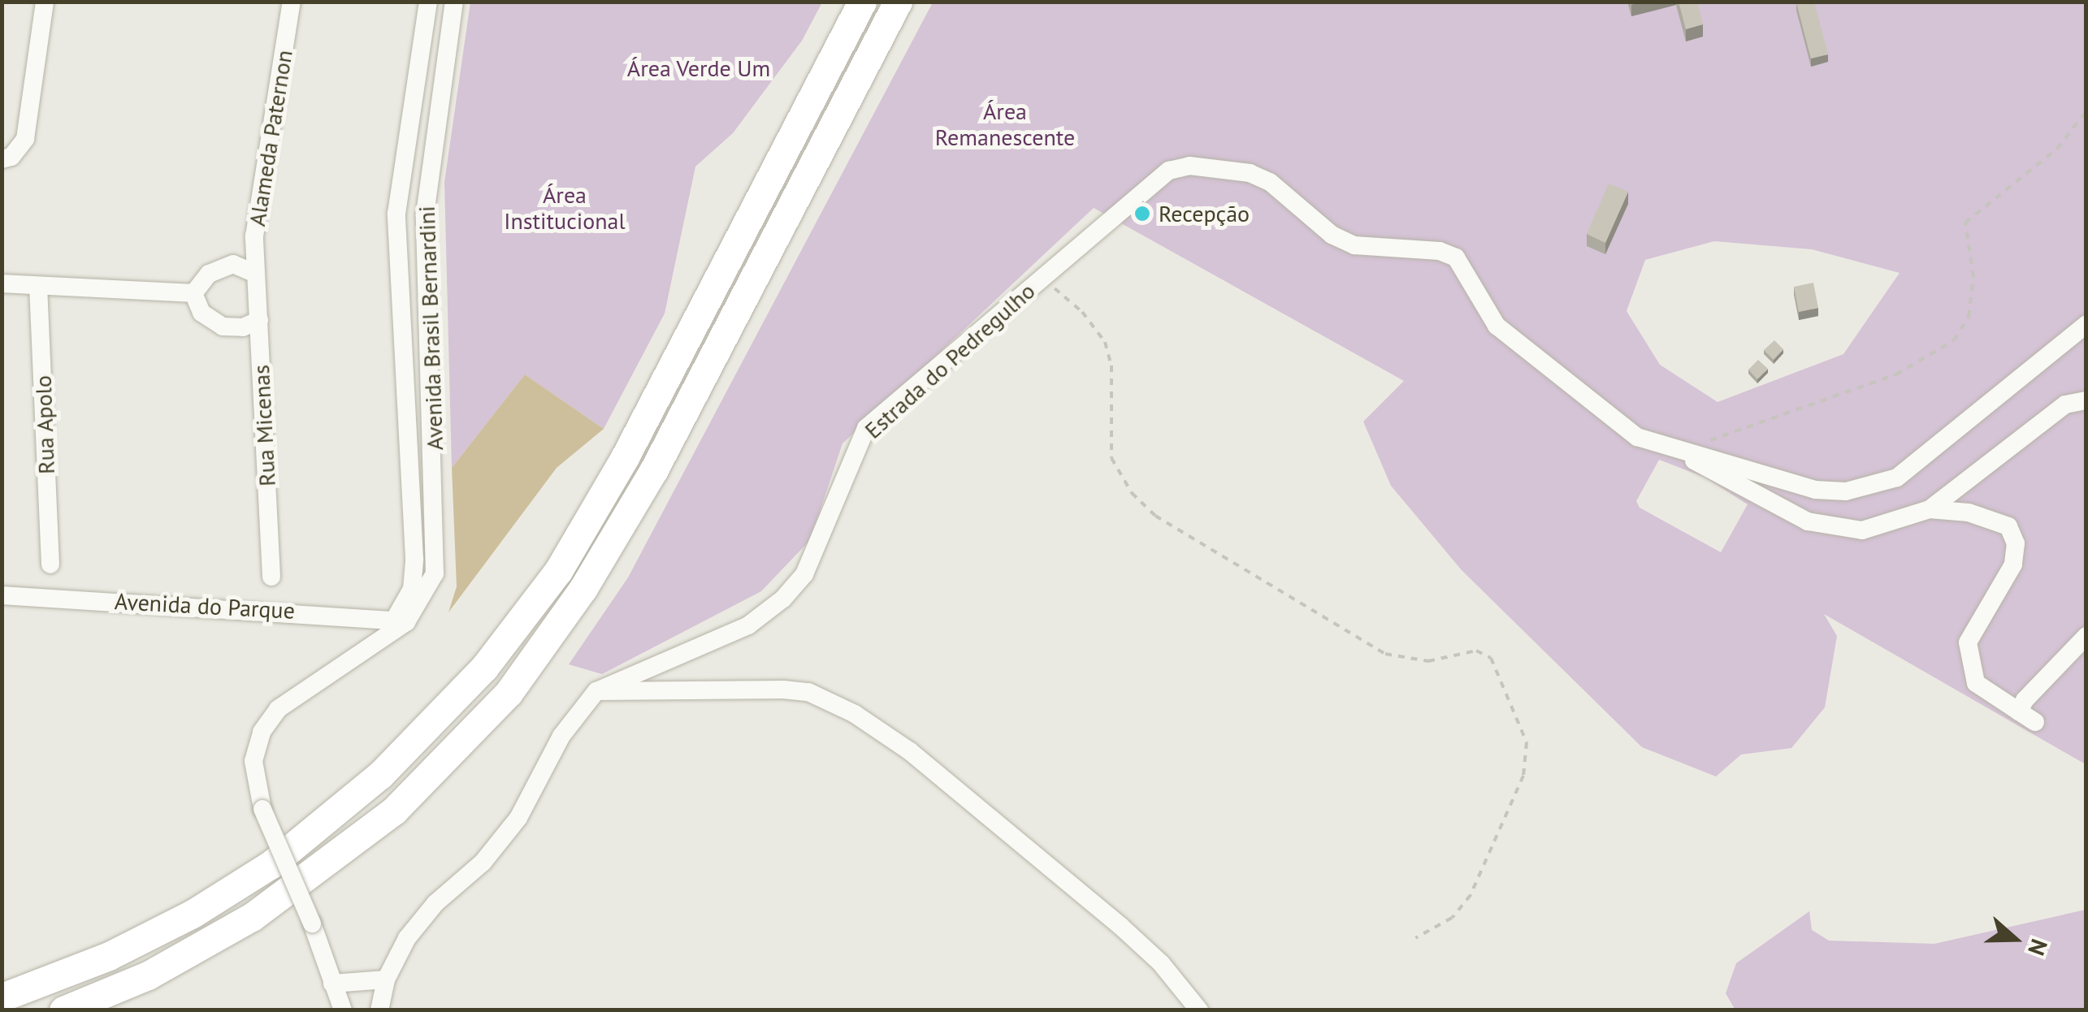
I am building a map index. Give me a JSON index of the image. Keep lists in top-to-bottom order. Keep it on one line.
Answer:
{"streets":{"street":["Alameda Paternon","Avenida Brasil Bernardini","Estrada do Pedregulho","Rua Apolo","Rua Micenas","Avenida do Parque"]},"crossings":[["Alameda Paternon","Rua Micenas"],["Avenida Brasil Bernardini","Avenida do Parque"]],"parks":["Área Verde Um","Área Remanescente","Área Institucional"],"places":["Recepção"],"north":"right"}
